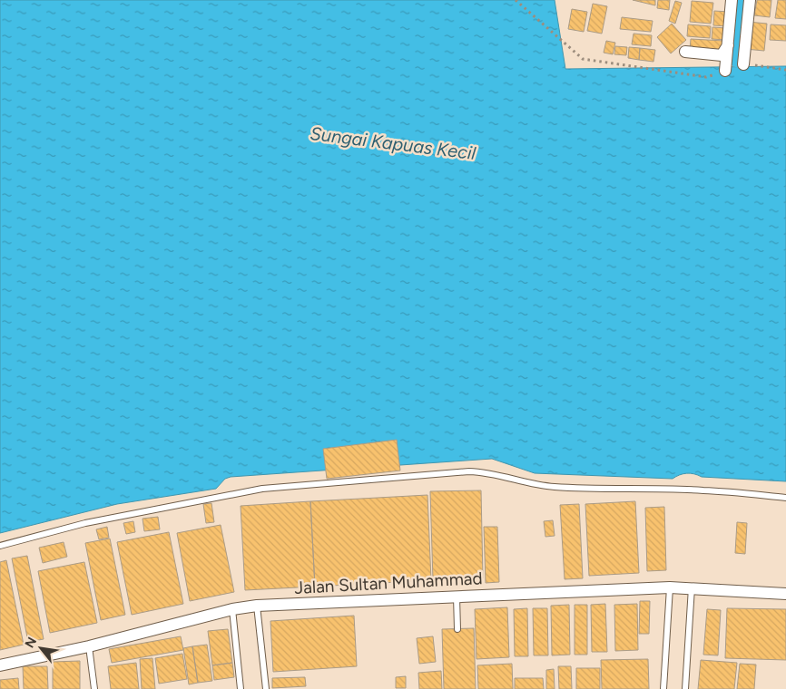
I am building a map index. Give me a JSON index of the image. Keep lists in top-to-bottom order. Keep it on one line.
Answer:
{"streets":{"street":["Jalan Sultan Muhammad"]},"water":["Sungai Kapuas Kecil"],"north":"top left"}
